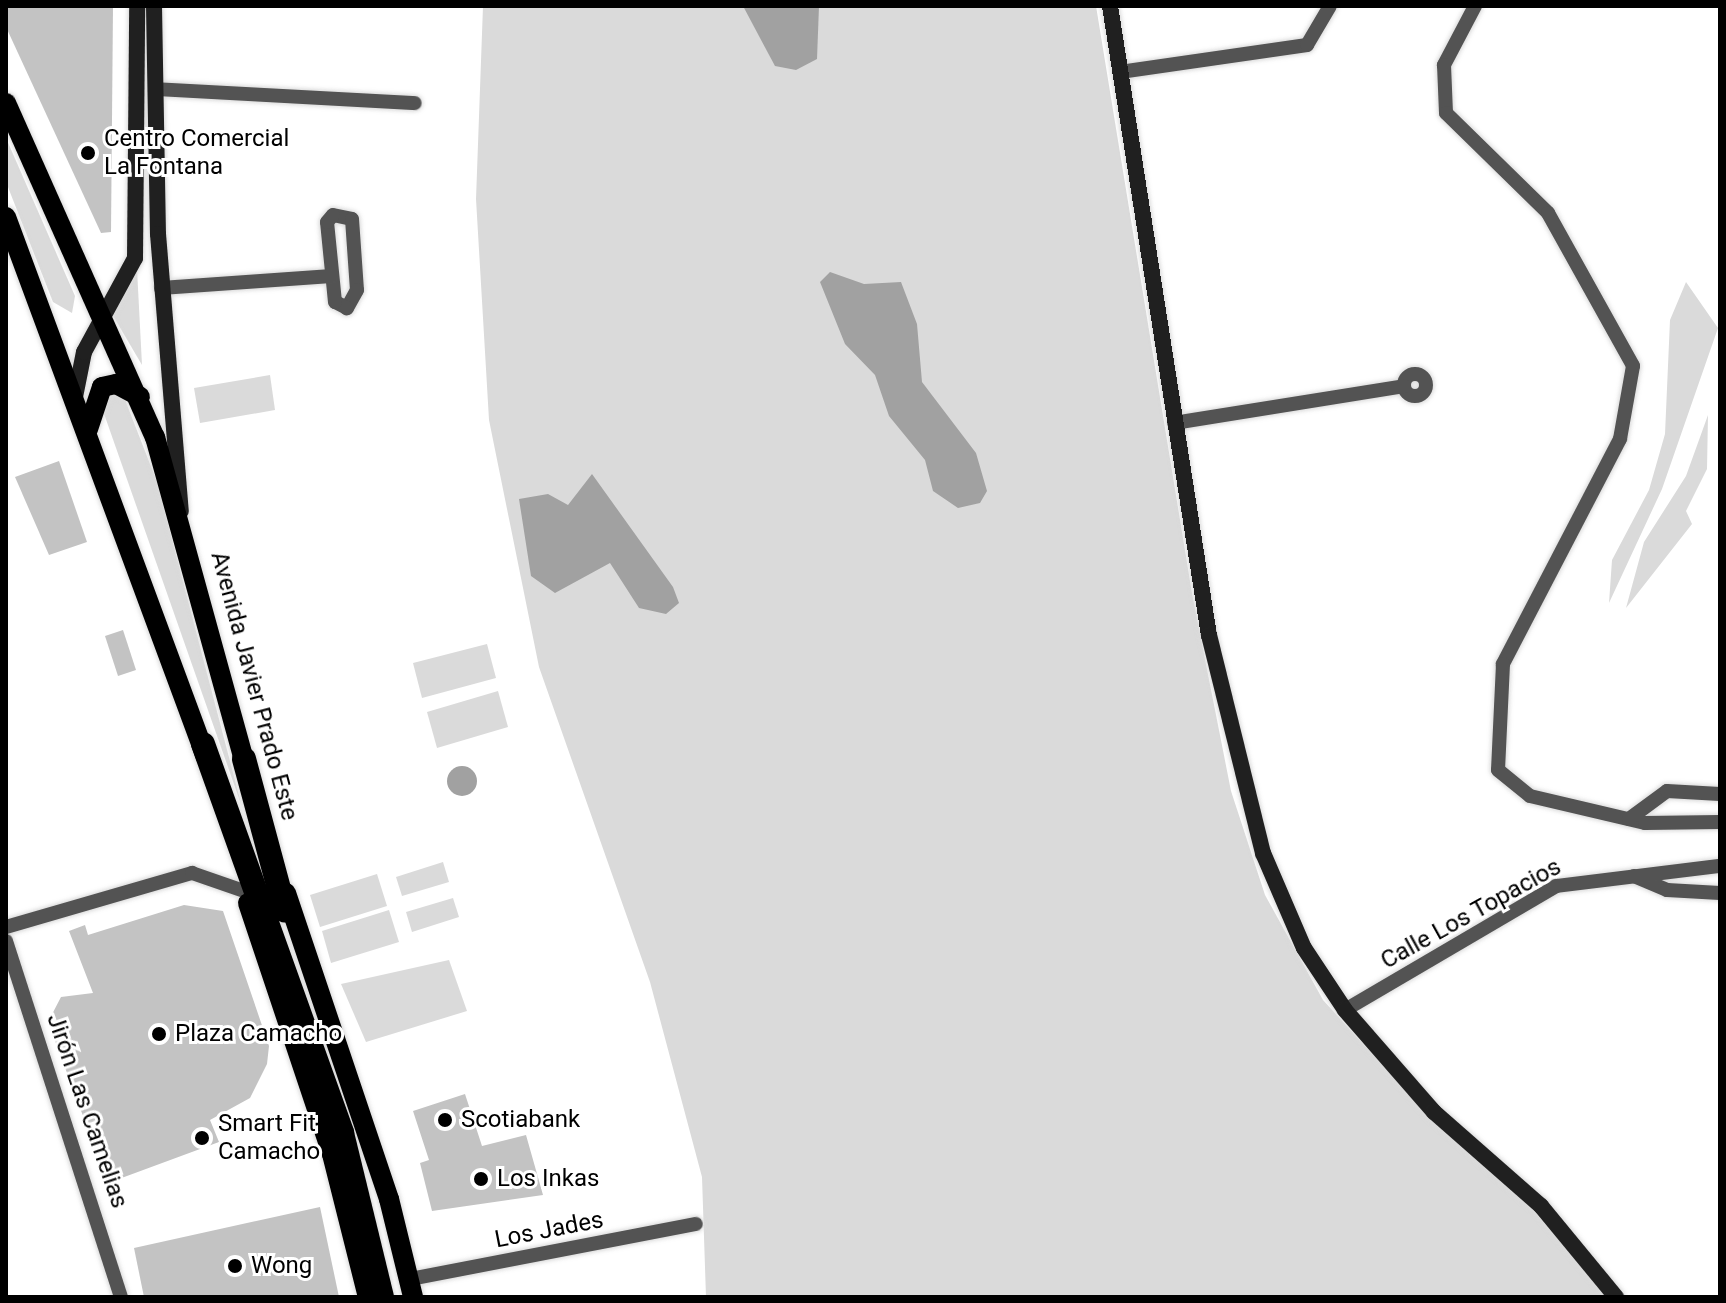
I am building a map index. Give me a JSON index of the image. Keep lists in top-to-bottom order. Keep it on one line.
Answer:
{"streets":{"main road":["Avenida Javier Prado Este"],"street":["Calle Los Topacios","Jirón Las Camelias","Los Jades"]},"crossings":[["Avenida Javier Prado Este","Los Jades"]],"places":["Centro Comercial La Fontana","Plaza Camacho","Scotiabank","Smart Fit Camacho","Los Inkas","Wong"]}
